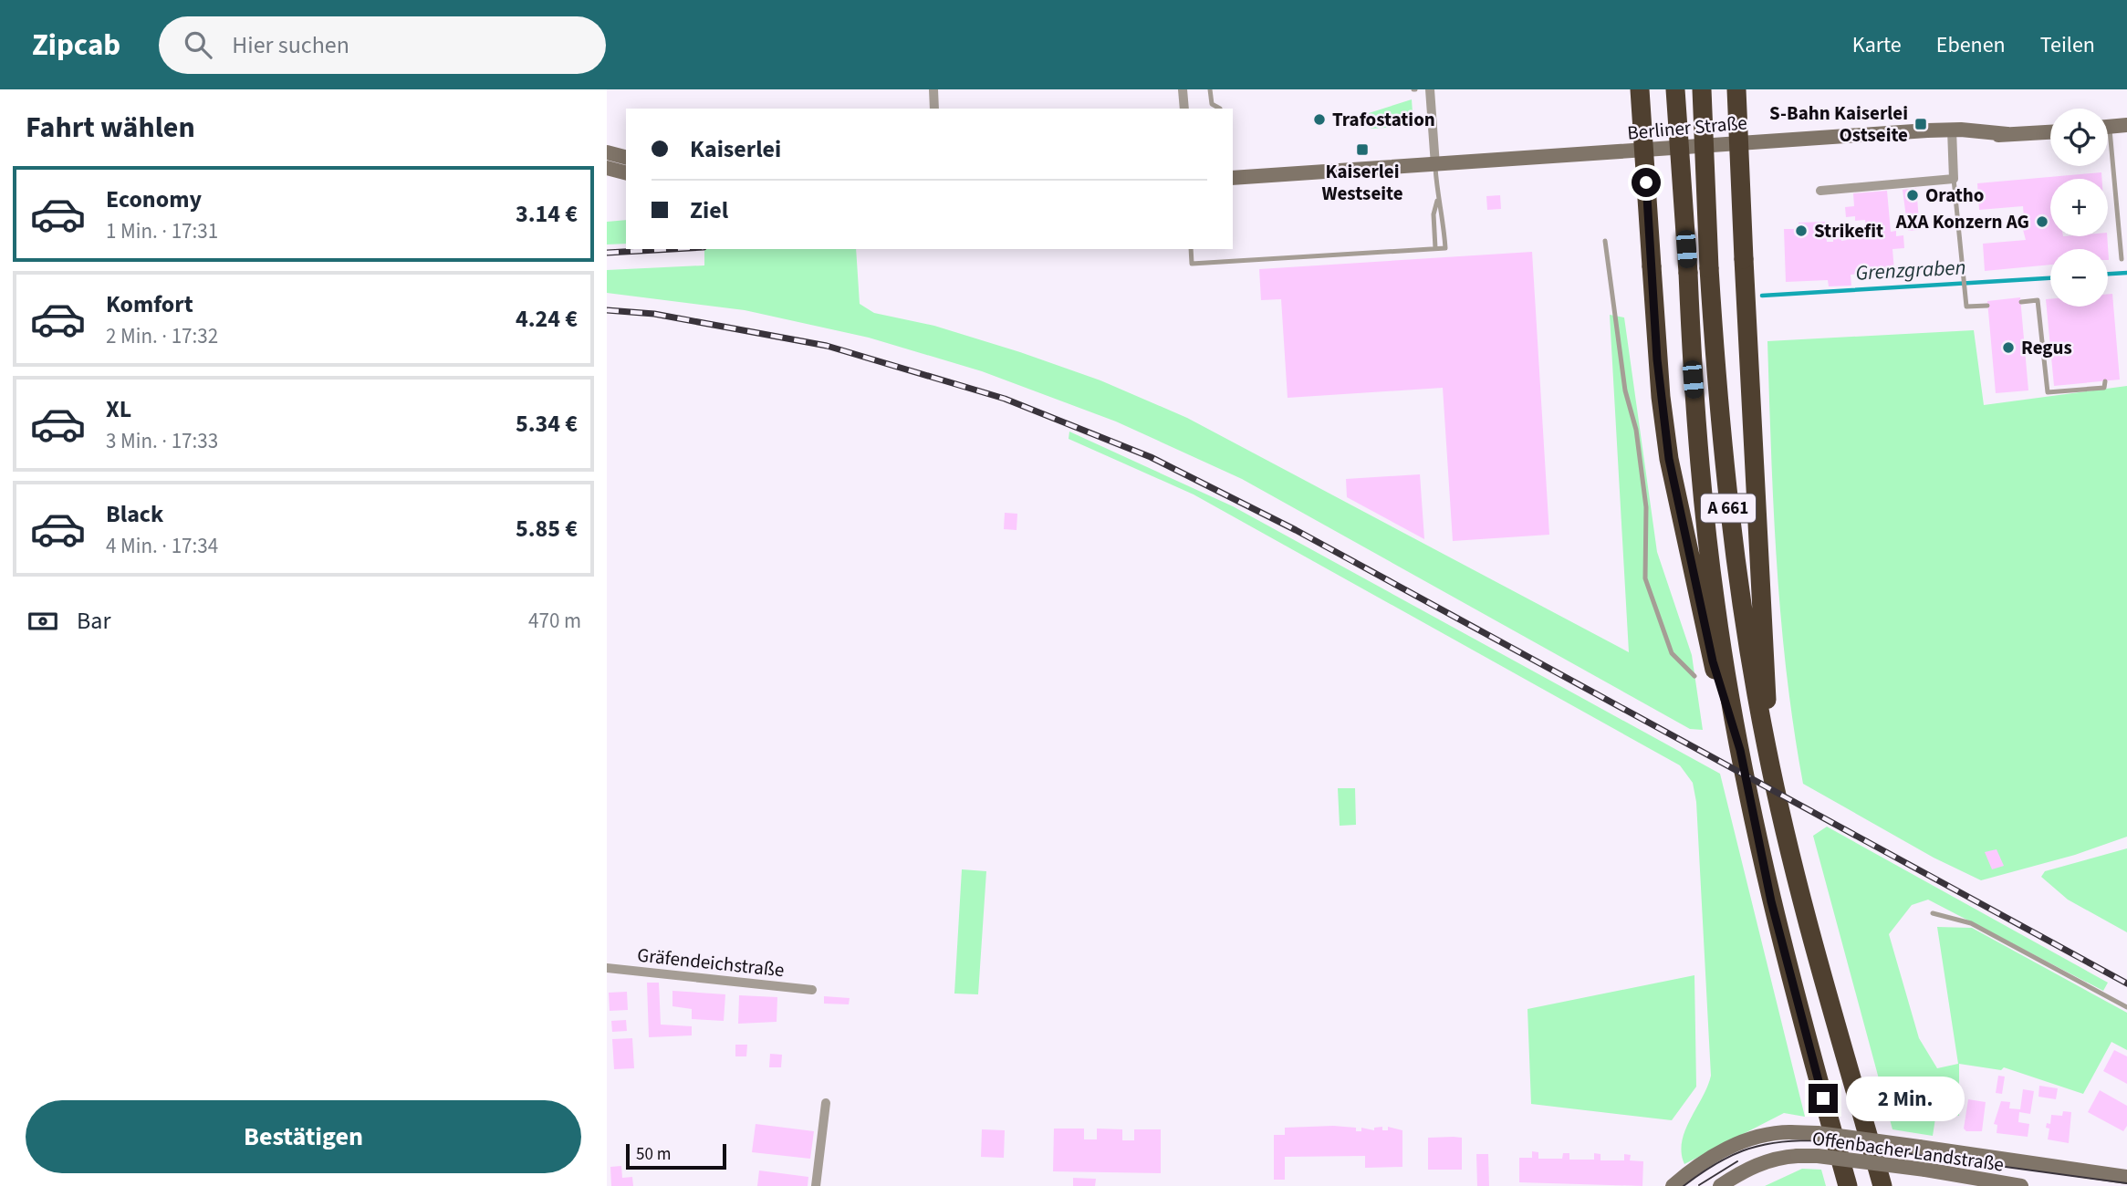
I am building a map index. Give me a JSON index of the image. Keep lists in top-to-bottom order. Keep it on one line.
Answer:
{"streets":{"highway":["A 661"],"main road":["Berliner Straße","Offenbacher Landstraße"],"street":["Gräfendeichstraße"]},"water":["Grenzgraben"],"places":{"other":["Trafostation","Oratho","AXA Konzern AG","Strikefit","Regus"],"transit":["S-Bahn Kaiserlei Ostseite","Kaiserlei Westseite"]},"scale_bar":"50 m","page":{"header":"Zipcab","search":"Hier suchen","nav":["Karte","Ebenen","Teilen"],"heading":"Fahrt wählen","map_buttons":["+","−"],"banner":["Kaiserlei","Ziel"],"list":[{"name":"Economy","note":"1 Min. · 17:31","value":"3.14 €"},{"name":"Komfort","note":"2 Min. · 17:32","value":"4.24 €"},{"name":"XL","note":"3 Min. · 17:33","value":"5.34 €"},{"name":"Black","note":"4 Min. · 17:34","value":"5.85 €"}],"pay":["Bar","470 m"],"bubble":"2 Min.","buttons":"Bestätigen","scale":"50 m"}}
